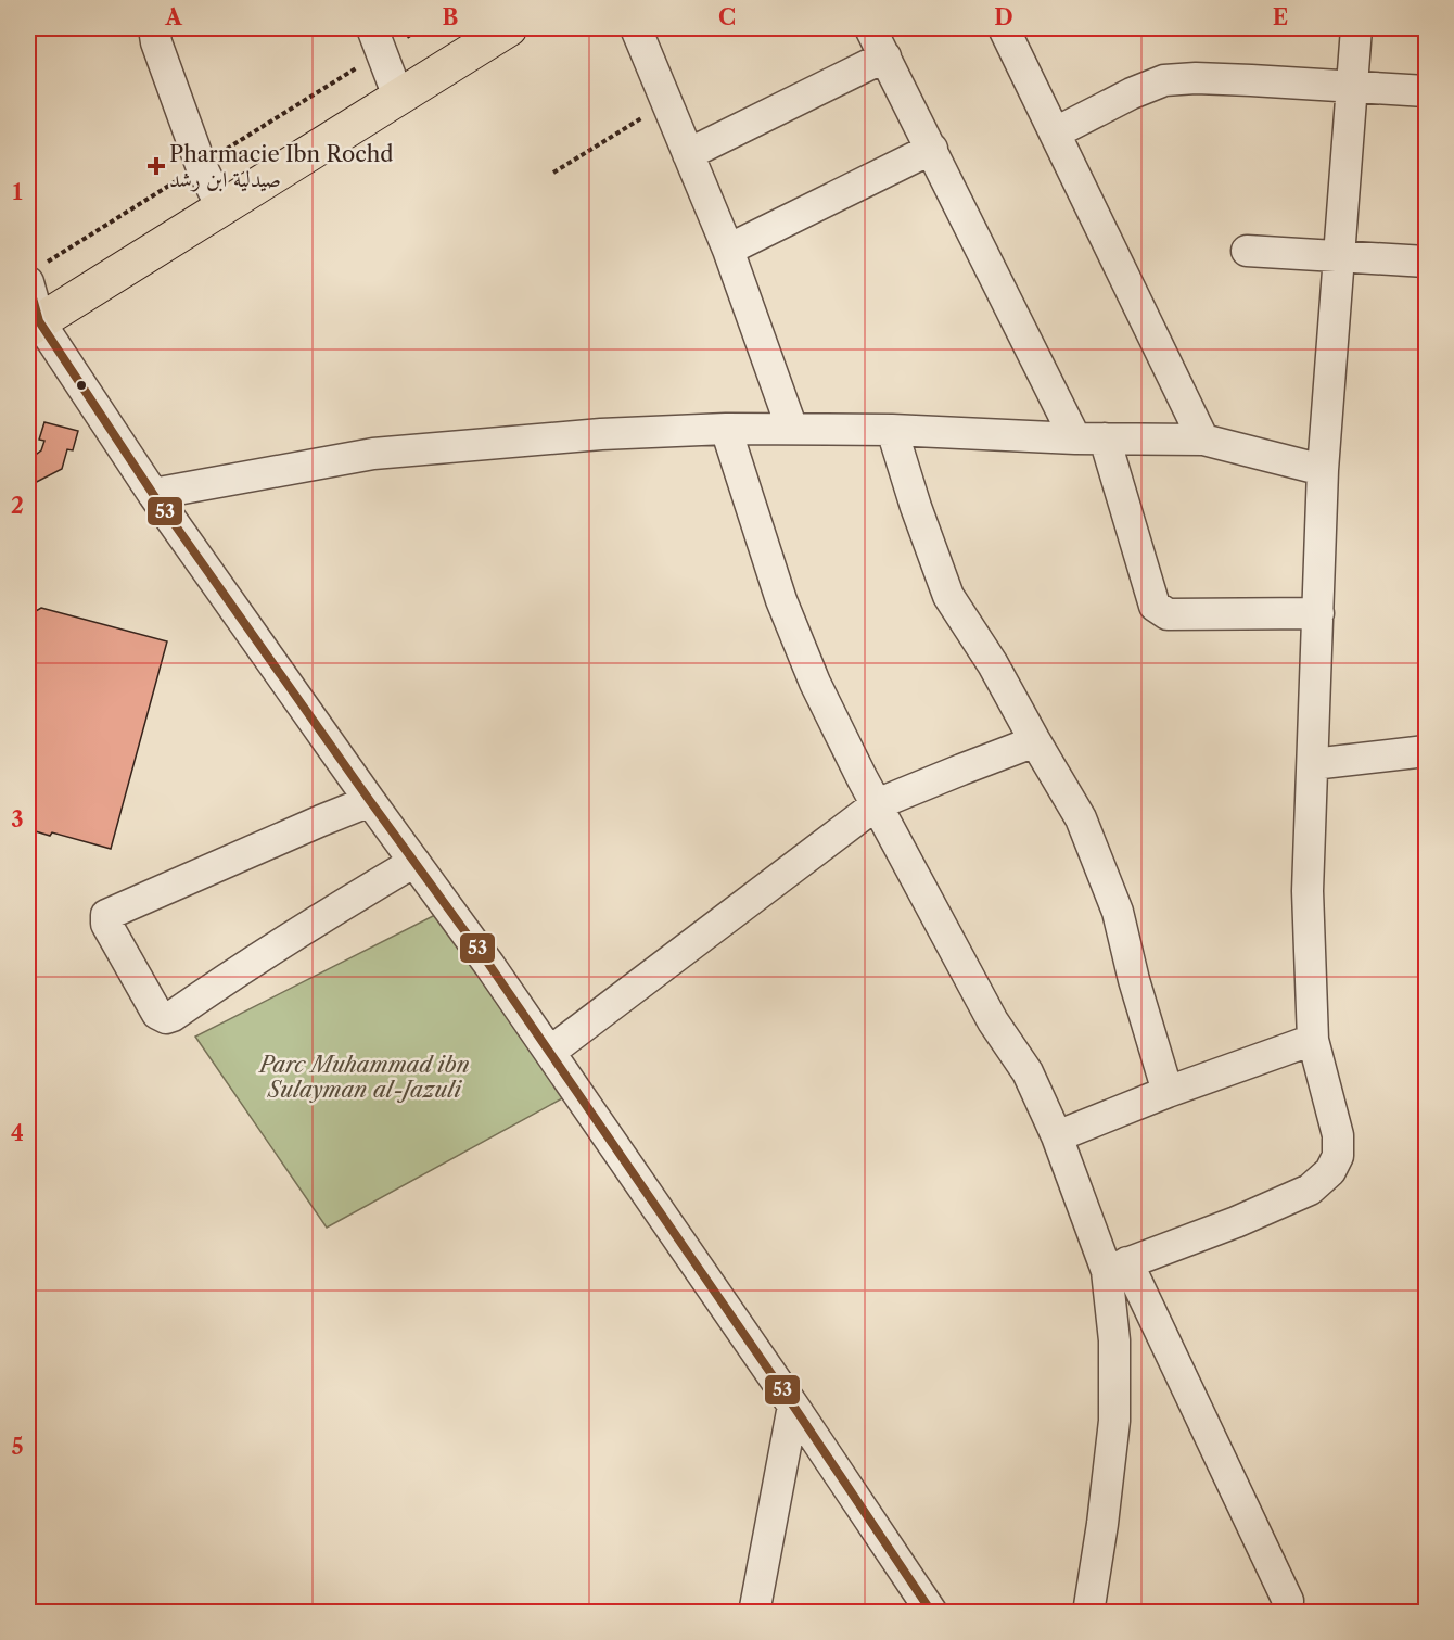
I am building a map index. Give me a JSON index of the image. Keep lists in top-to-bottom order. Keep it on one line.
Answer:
{"parks":["Parc Muhammad ibn Sulayman al-Jazuli"],"places":{"health":["Pharmacie Ibn Rochd صيدلية ابن رشد"]},"lines":["transit line 53"],"grid":{"columns":["A","B","C","D","E"],"rows":["1","2","3","4","5"]}}
